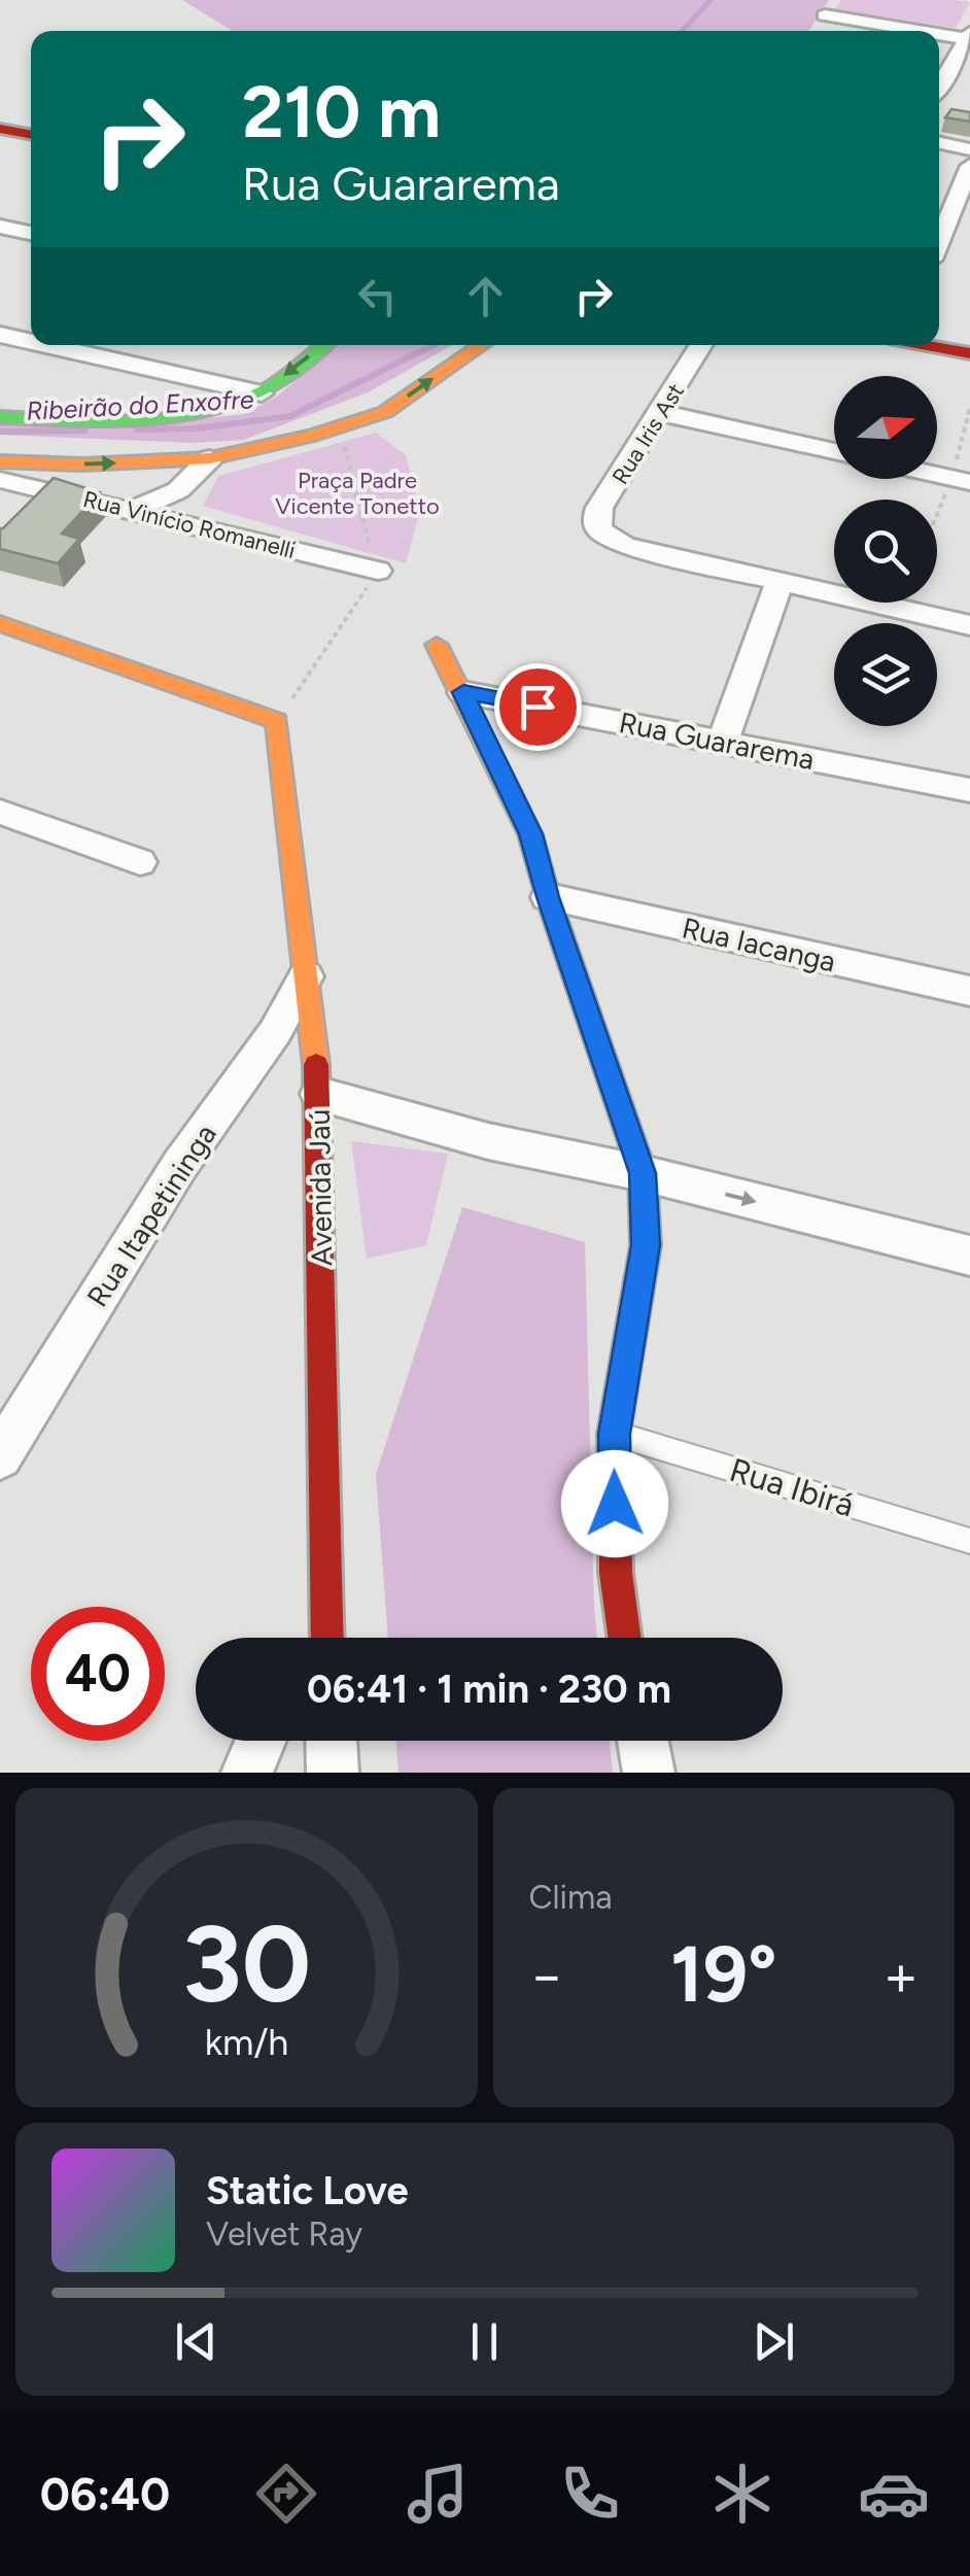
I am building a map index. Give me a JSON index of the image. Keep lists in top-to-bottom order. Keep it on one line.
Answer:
{"streets":{"street":["Rua Iris Ast","Rua Vinício Romanelli","Rua Guararema","Rua Iacanga","Avenida Jaú","Rua Itapetininga"],"lane":["Rua Ibirá"]},"crossings":[["Avenida Jaú","Rua Itapetininga"]],"water":["Ribeirão do Enxofre"],"parks":["Praça Padre Vicente Tonetto"],"north":"right","page":{"turn":["210 m","Rua Guararema"],"limit":"40","trip":"06:41 · 1 min · 230 m","tile":"Clima","heat":["−","19°","+"],"song":["Static Love","Velvet Ray"],"tabs":"06:40","gauge":["30","km/h"]}}
